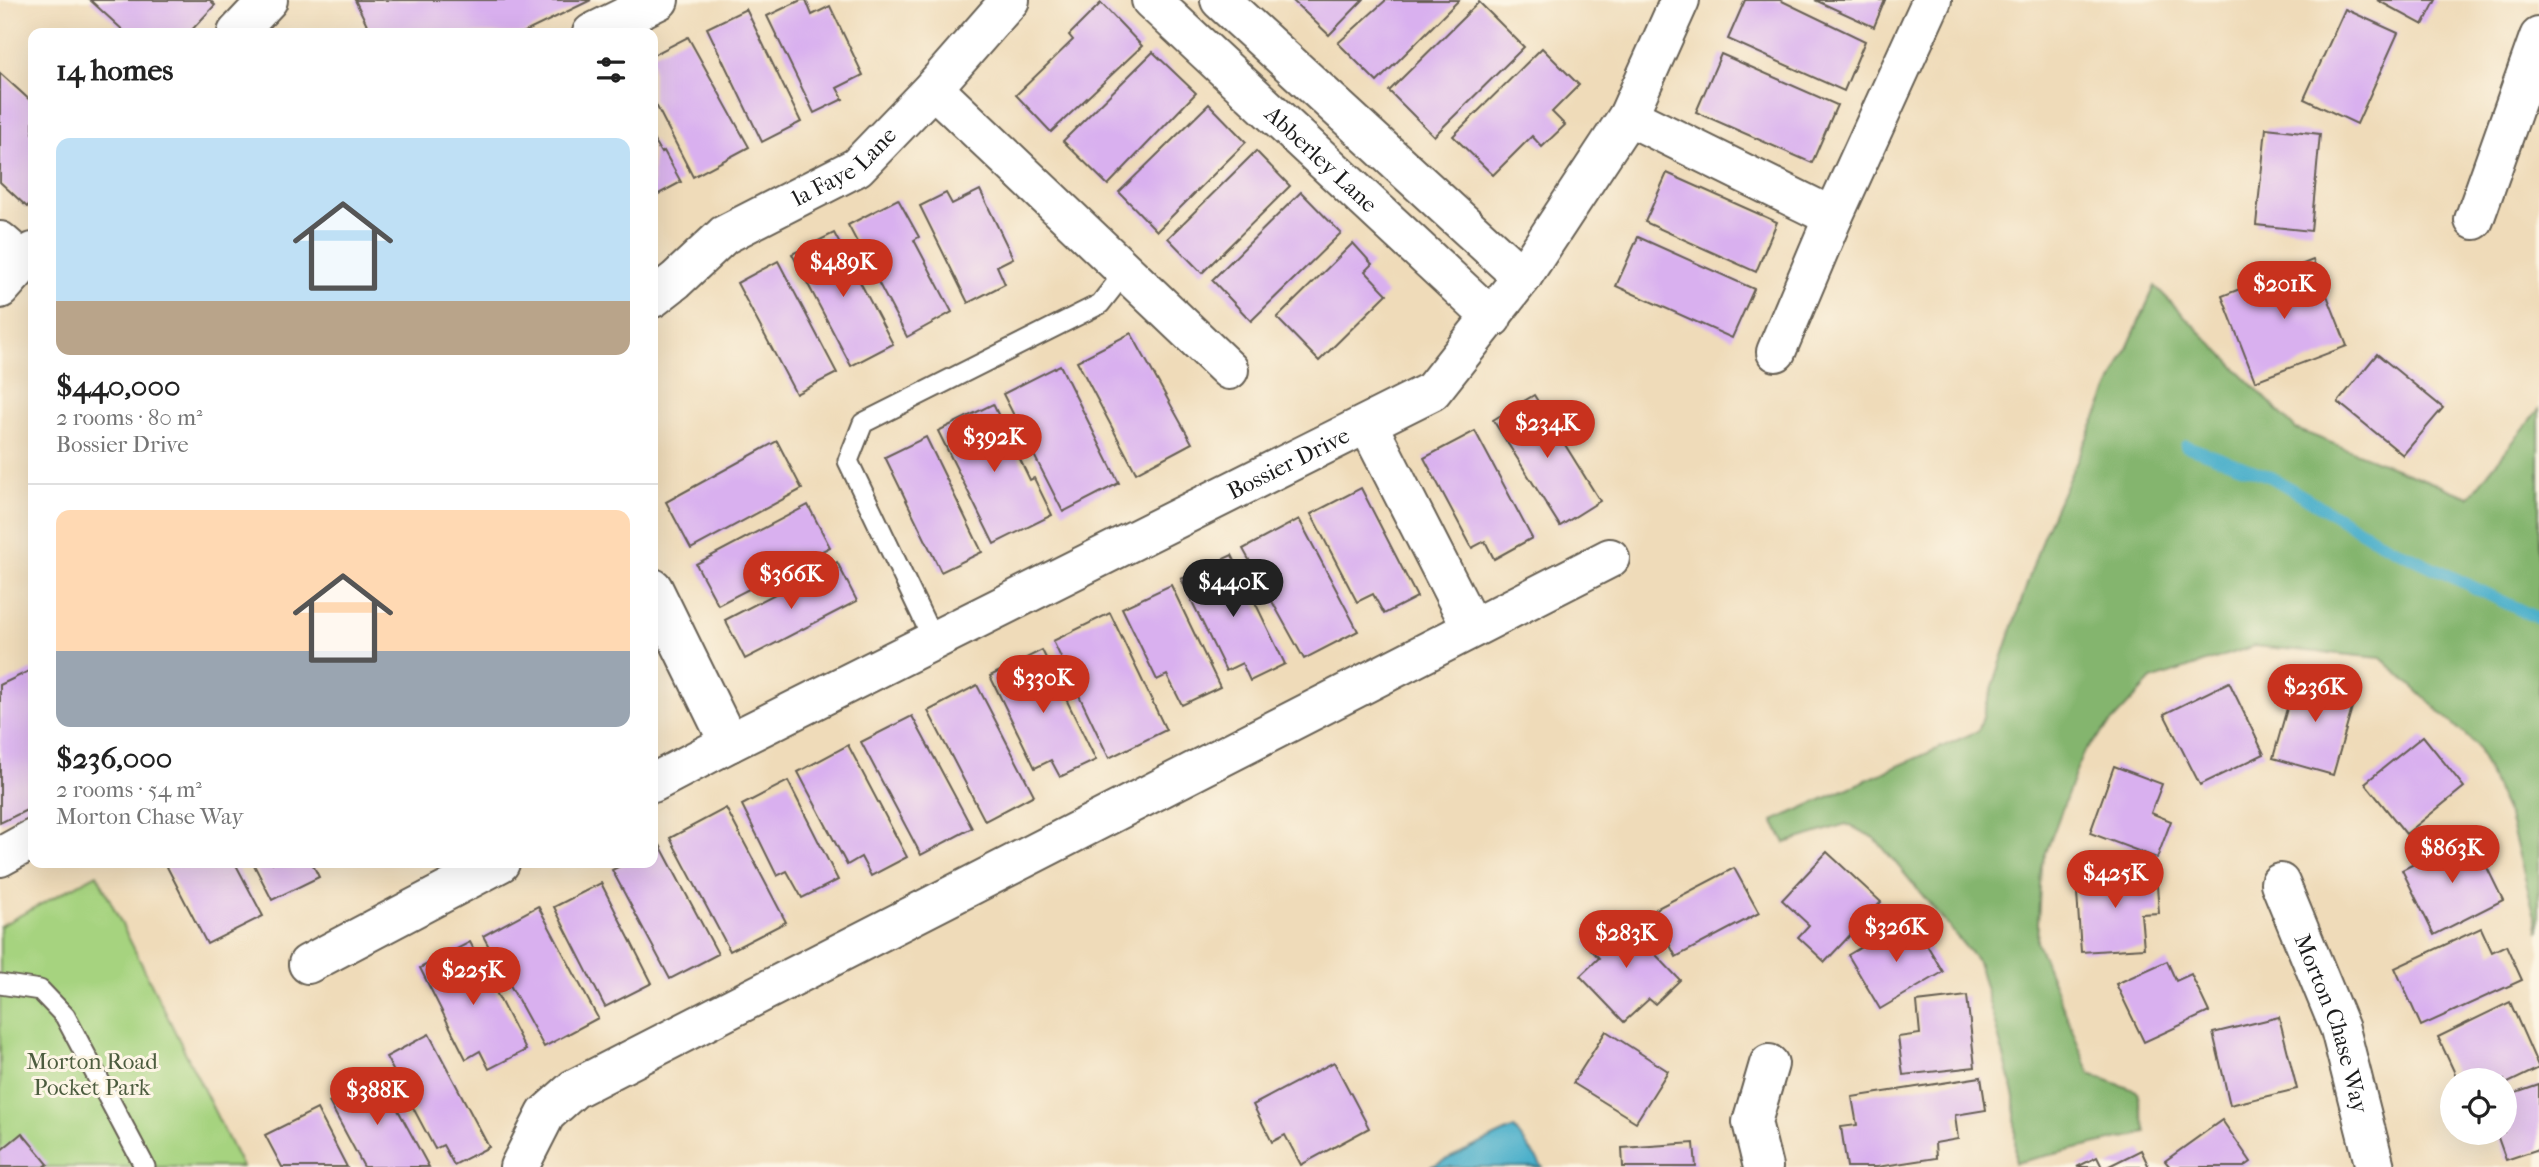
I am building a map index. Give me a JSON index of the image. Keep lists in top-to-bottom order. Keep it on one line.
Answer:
{"streets":{"street":["Abberley Lane","la Faye Lane","Bossier Drive","Morton Chase Way"]},"crossings":[["Abberley Lane","Bossier Drive"]],"parks":["Morton Road Pocket Park"],"page":{"heading":"14 homes","list":[{"name":"$440,000","note":"2 rooms · 80 m² · Bossier Drive"},{"name":"$236,000","note":"2 rooms · 54 m² · Morton Chase Way"}],"price":["$489K","$201K","$234K","$392K","$366K","$440K","$330K","$236K","$863K","$425K","$326K","$283K","$225K","$388K"]}}
